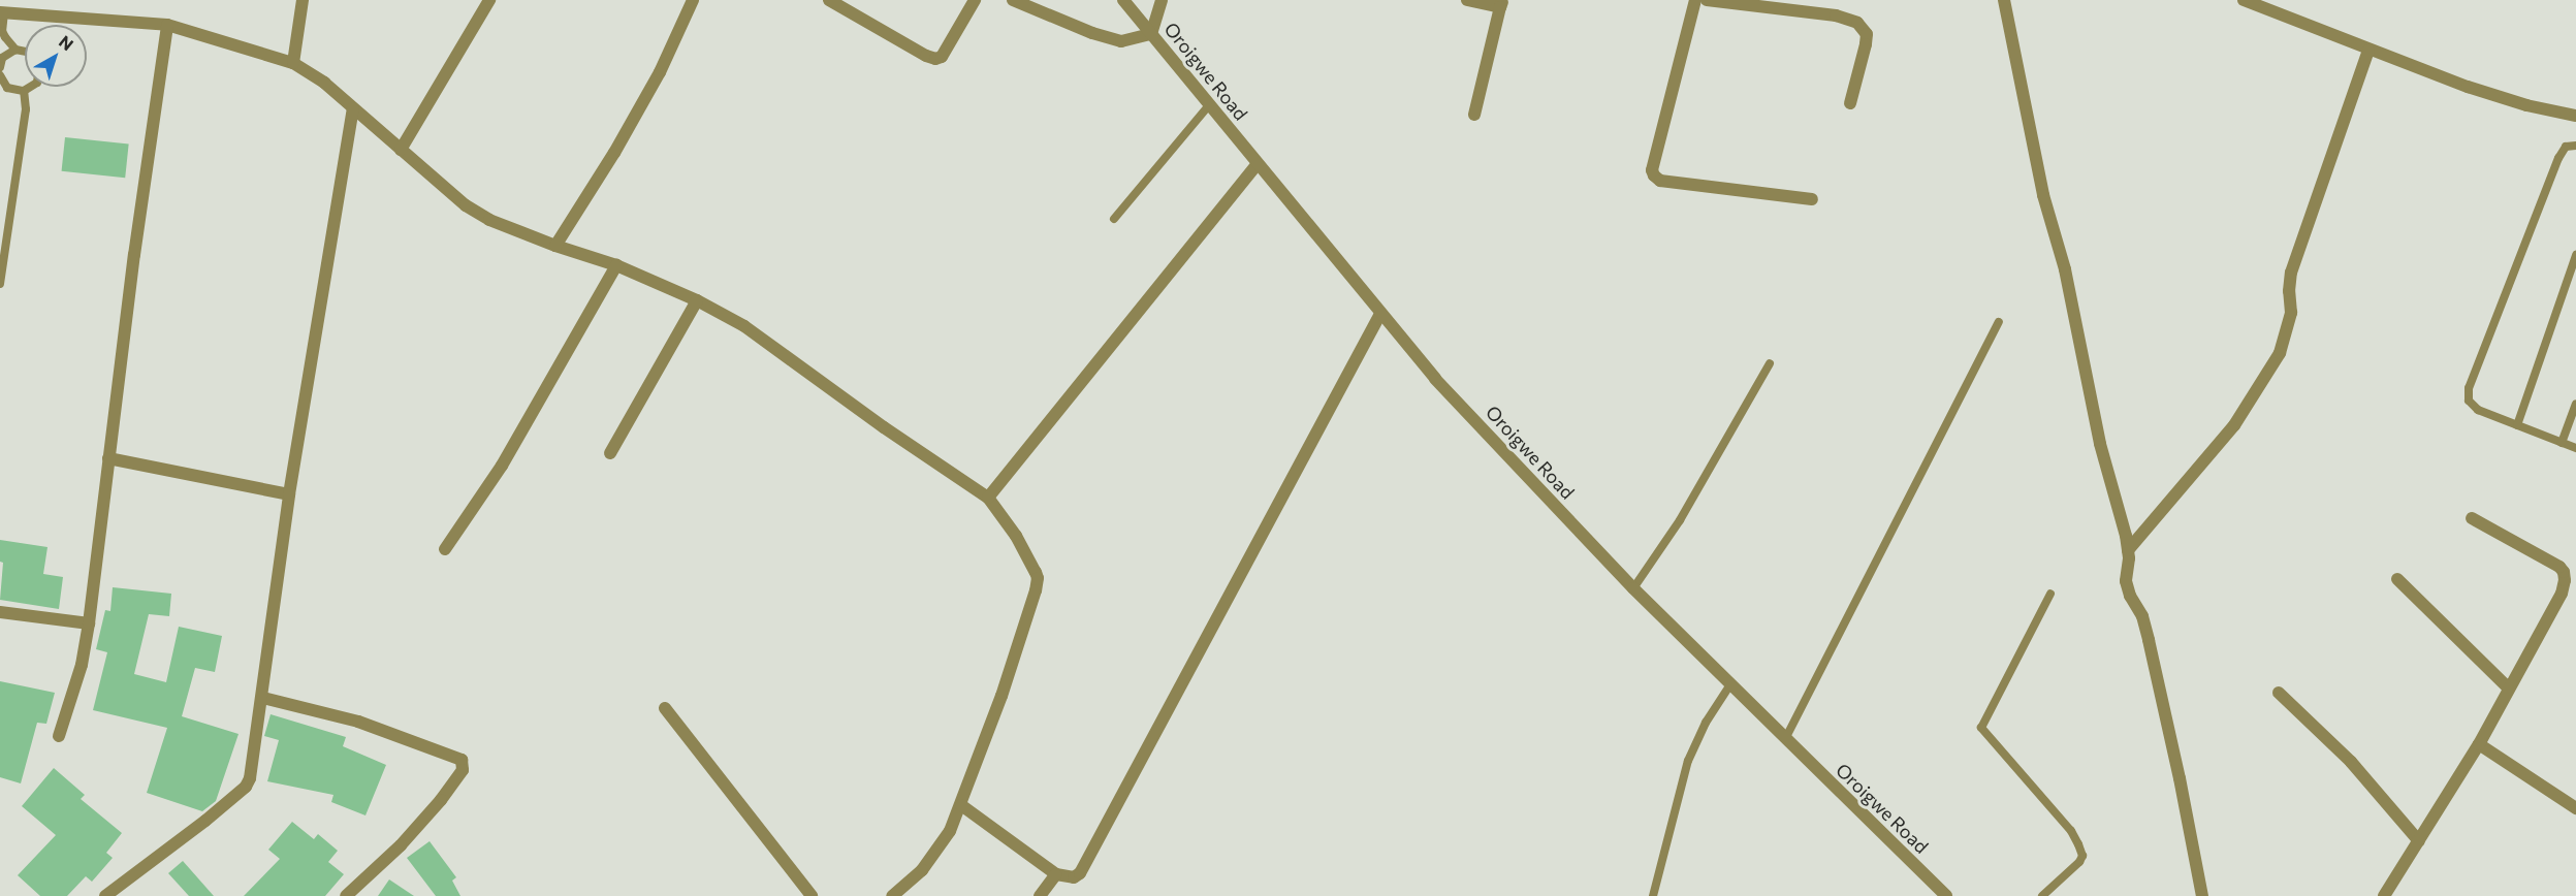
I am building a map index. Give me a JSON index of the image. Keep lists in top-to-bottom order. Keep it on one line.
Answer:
{"streets":{"street":["Oroigwe Road"]},"north":"top right"}
